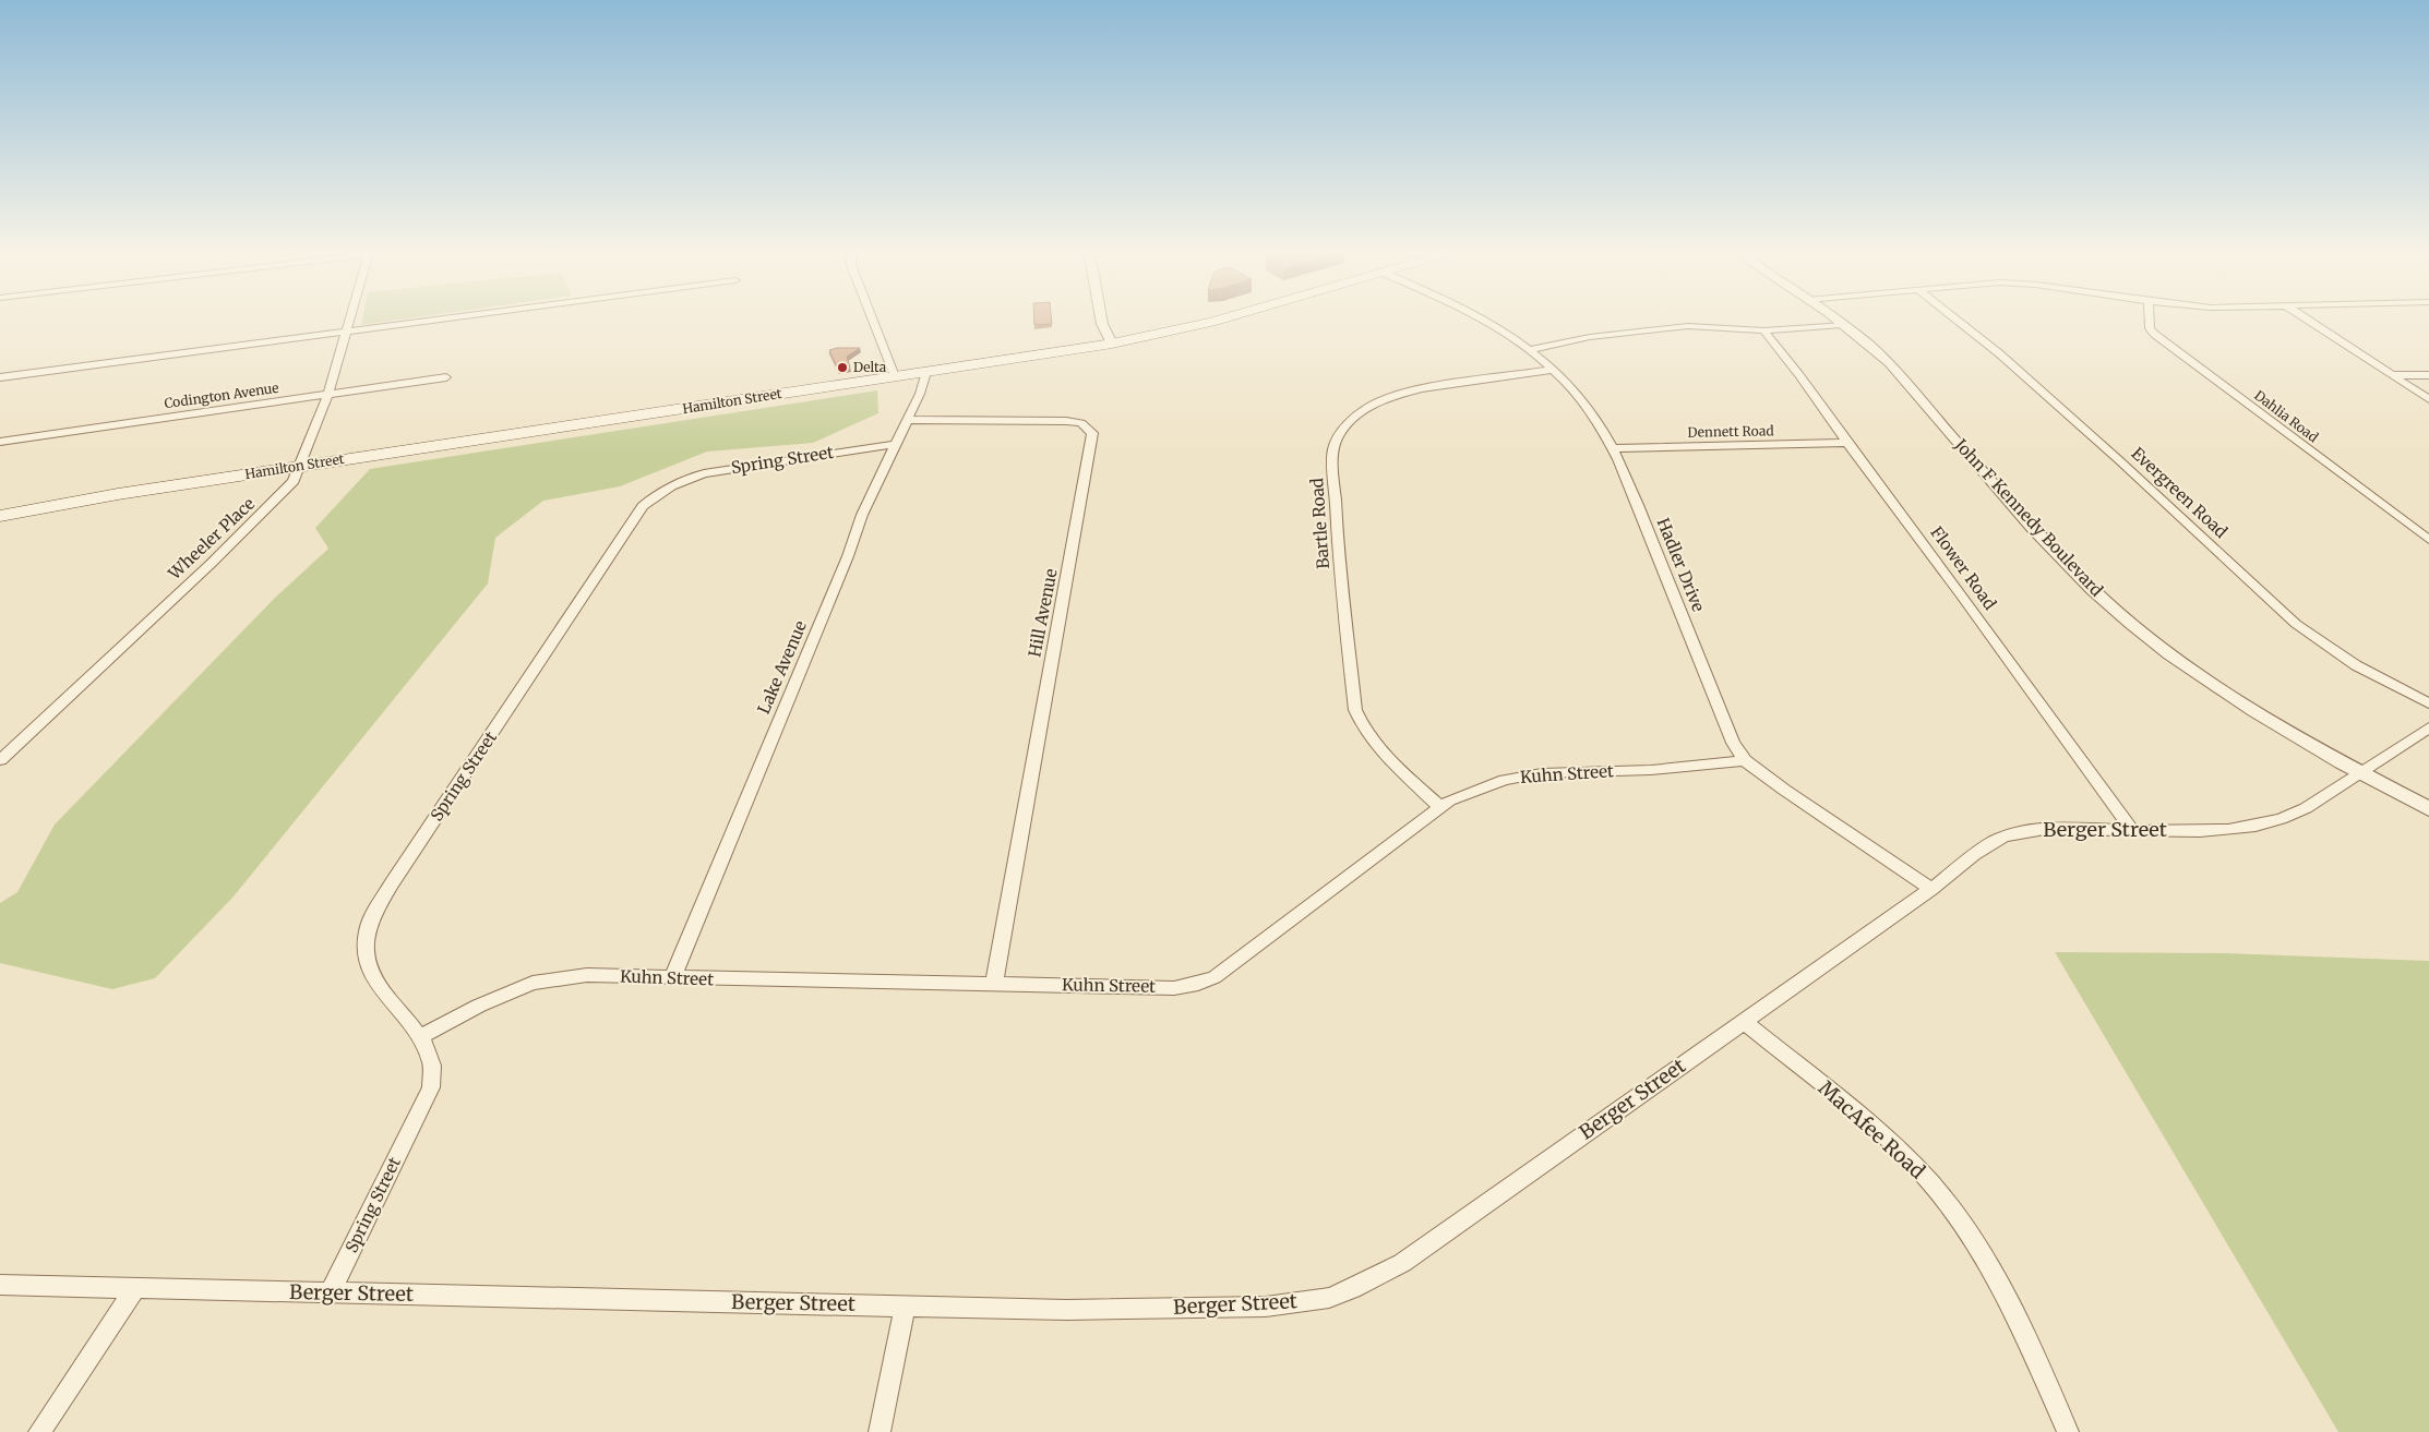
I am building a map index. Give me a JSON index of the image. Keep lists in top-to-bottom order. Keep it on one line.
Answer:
{"streets":{"main road":["Hamilton Street"],"street":["Codington Avenue","Dahlia Road","Dennett Road","Spring Street","Evergreen Road","John F Kennedy Boulevard","Bartle Road","Wheeler Place","Hadler Drive","Flower Road","Hill Avenue","Lake Avenue","Kuhn Street","Berger Street","MacAfee Road"]},"crossings":[["Codington Avenue","Wheeler Place"],["Hamilton Street","Wheeler Place"],["Hamilton Street","Lake Avenue"],["Dennett Road","Hadler Drive"],["Dennett Road","Flower Road"],["Spring Street","Lake Avenue"],["Spring Street","Kuhn Street"],["Spring Street","Berger Street"],["John F Kennedy Boulevard","Berger Street"],["Bartle Road","Hadler Drive"],["Bartle Road","Kuhn Street"],["Hadler Drive","Kuhn Street"],["Hadler Drive","Berger Street"],["Flower Road","Berger Street"],["Hill Avenue","Lake Avenue"],["Hill Avenue","Kuhn Street"],["Lake Avenue","Kuhn Street"],["Berger Street","MacAfee Road"]],"places":["Delta"]}
